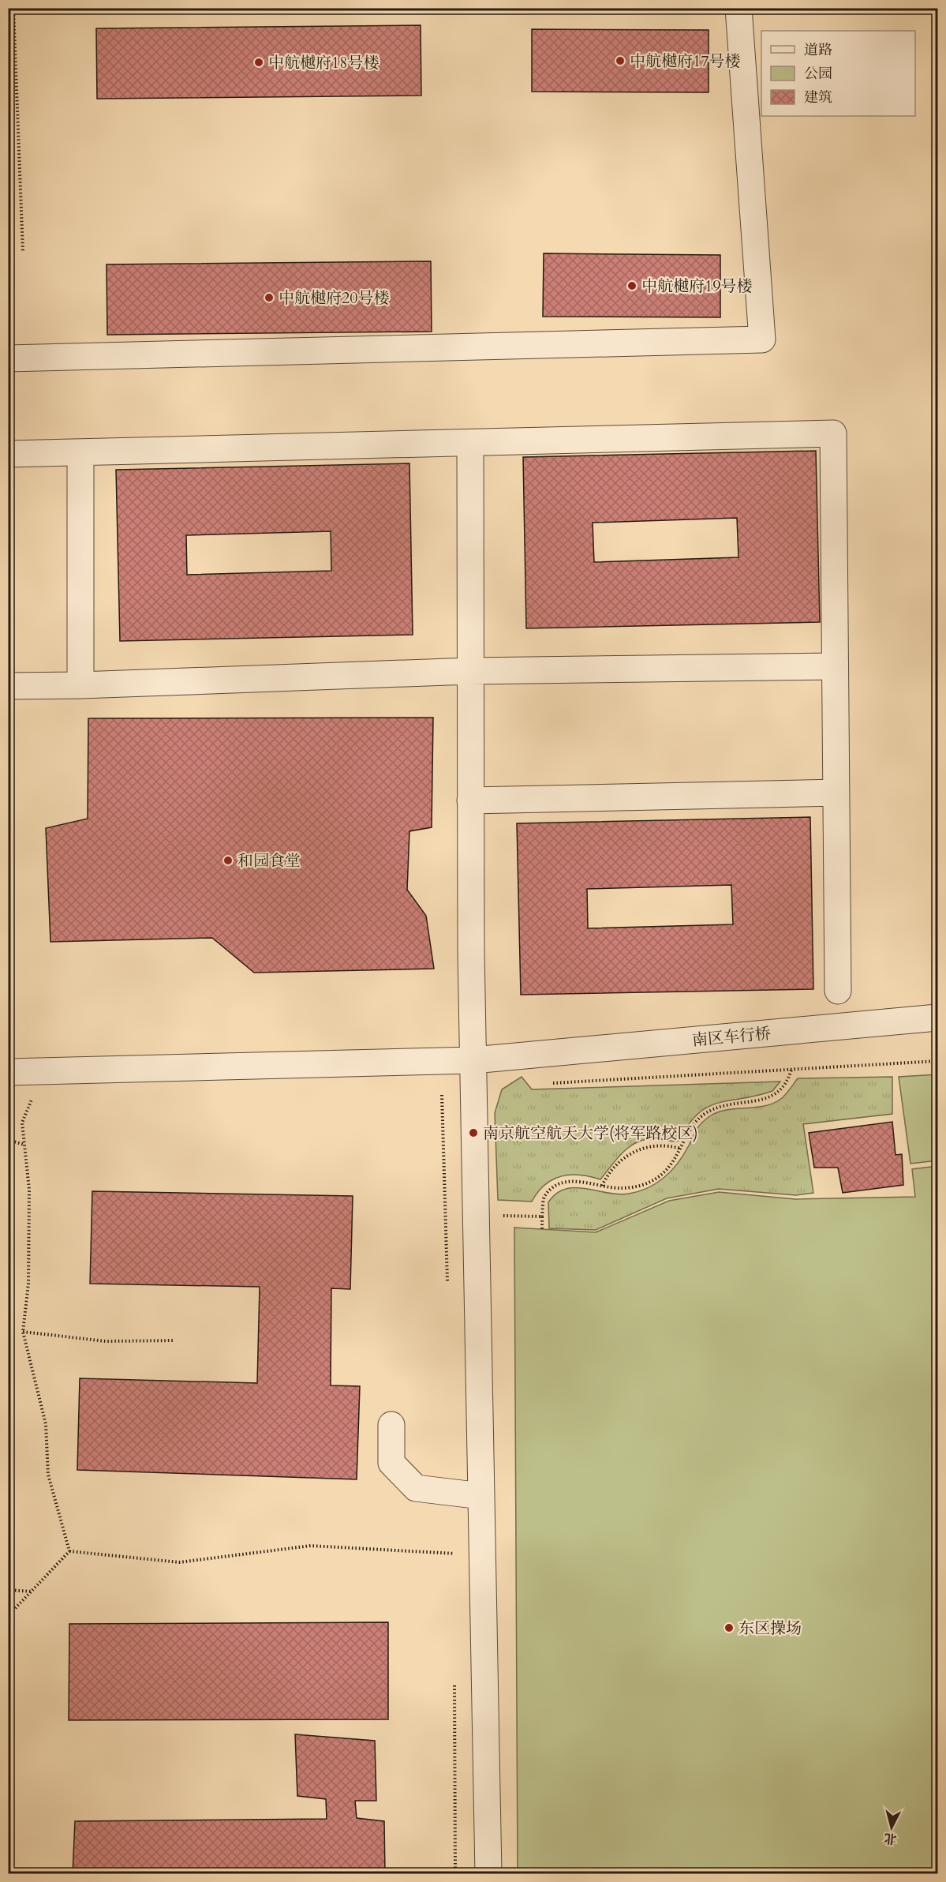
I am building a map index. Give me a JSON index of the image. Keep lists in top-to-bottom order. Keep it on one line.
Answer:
{"streets":{"street":["南区车行桥"]},"places":["中航樾府17号楼","中航樾府18号楼","中航樾府19号楼","中航樾府20号楼","和园食堂","南京航空航天大学(将军路校区)","东区操场"],"legend":["道路","公园","建筑"],"north":"bottom"}
